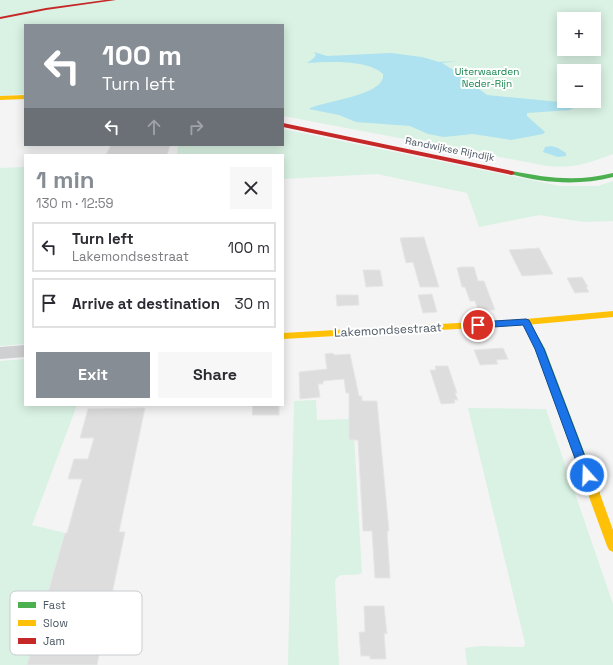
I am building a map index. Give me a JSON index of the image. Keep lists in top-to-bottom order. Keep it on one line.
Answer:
{"streets":{"street":["Randwijkse Rijndijk","Lakemondsestraat"]},"parks":["Uiterwaarden Neder-Rijn"],"legend":["Fast","Slow","Jam"],"page":{"map_buttons":["+","−"],"turn":["100 m","Turn left"],"heading":["1 min","130 m · 12:59"],"list":[{"name":"Turn left","note":"Lakemondsestraat","value":"100 m"},{"name":"Arrive at destination","value":"30 m"}],"buttons":["Exit","Share"]}}
